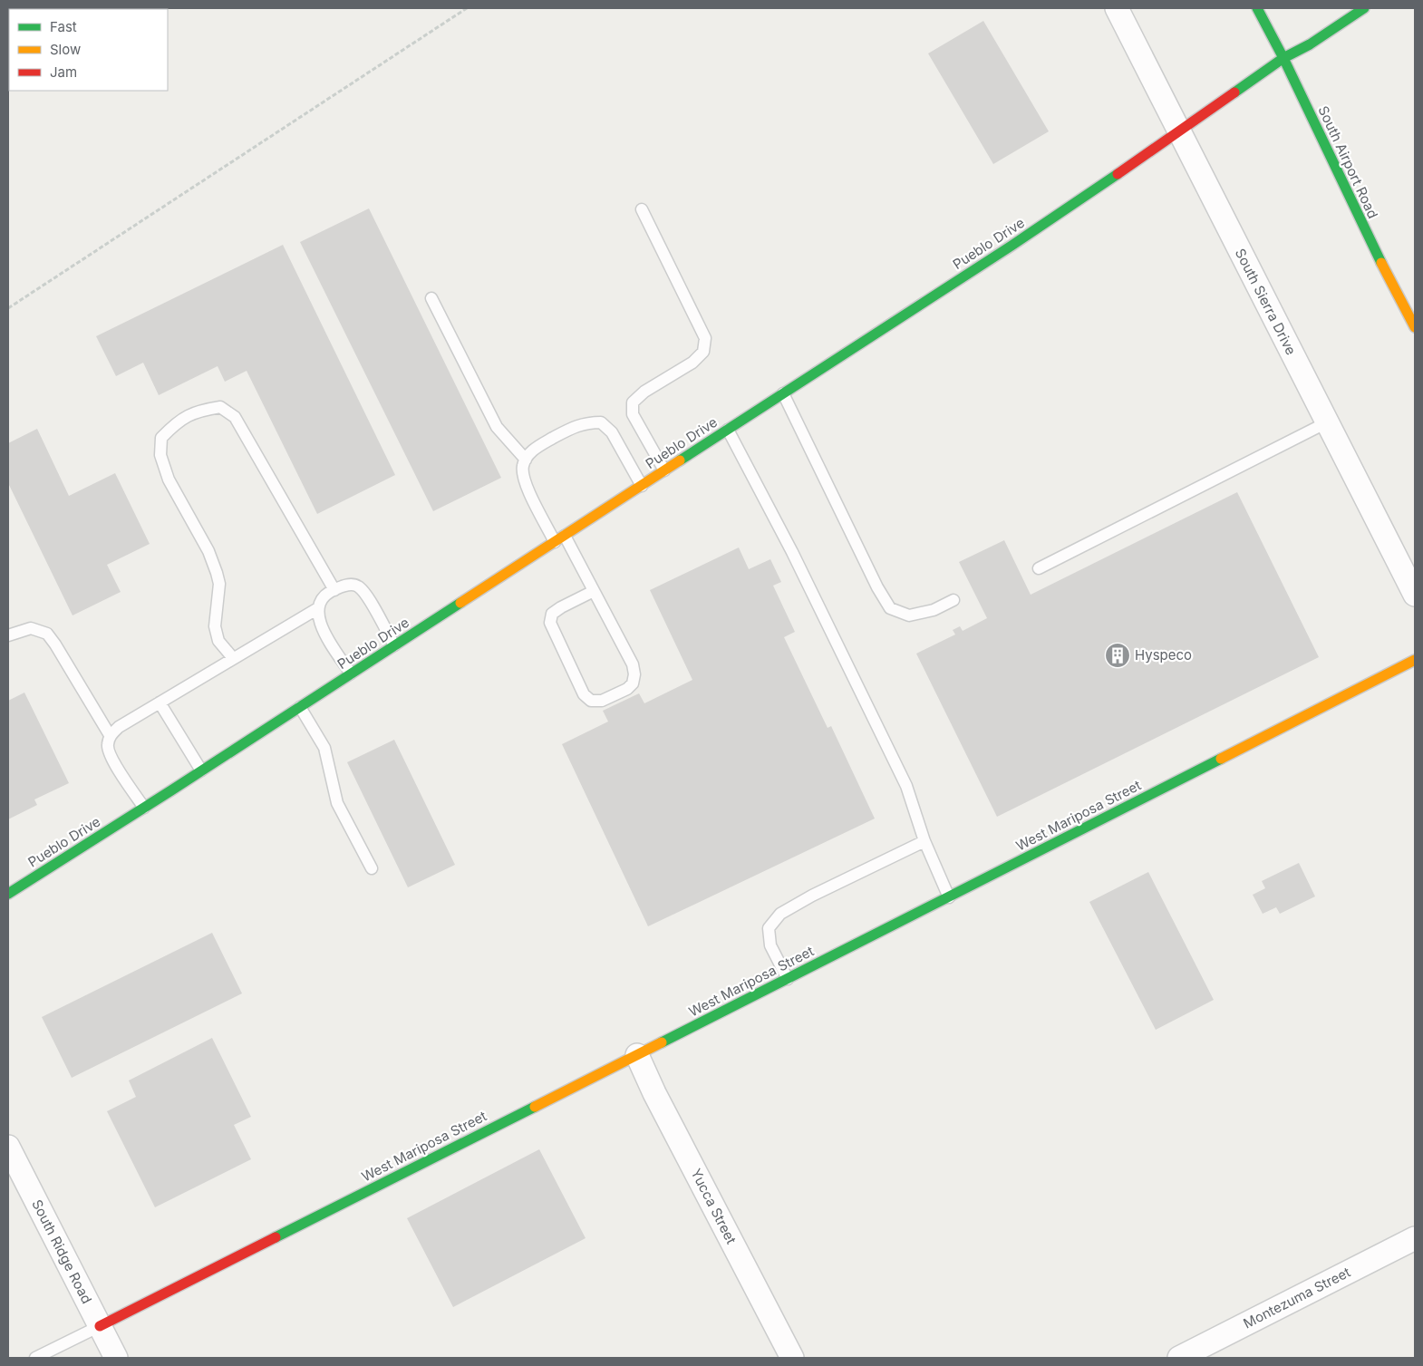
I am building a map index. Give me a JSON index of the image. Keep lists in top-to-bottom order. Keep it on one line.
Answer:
{"streets":{"street":["South Airport Road","Pueblo Drive","South Sierra Drive","West Mariposa Street","Yucca Street","South Ridge Road","Montezuma Street"]},"crossings":[["South Airport Road","Pueblo Drive"],["Pueblo Drive","South Sierra Drive"],["West Mariposa Street","Yucca Street"],["West Mariposa Street","South Ridge Road"]],"places":{"building":["Hyspeco"]},"legend":["Fast","Slow","Jam"]}
